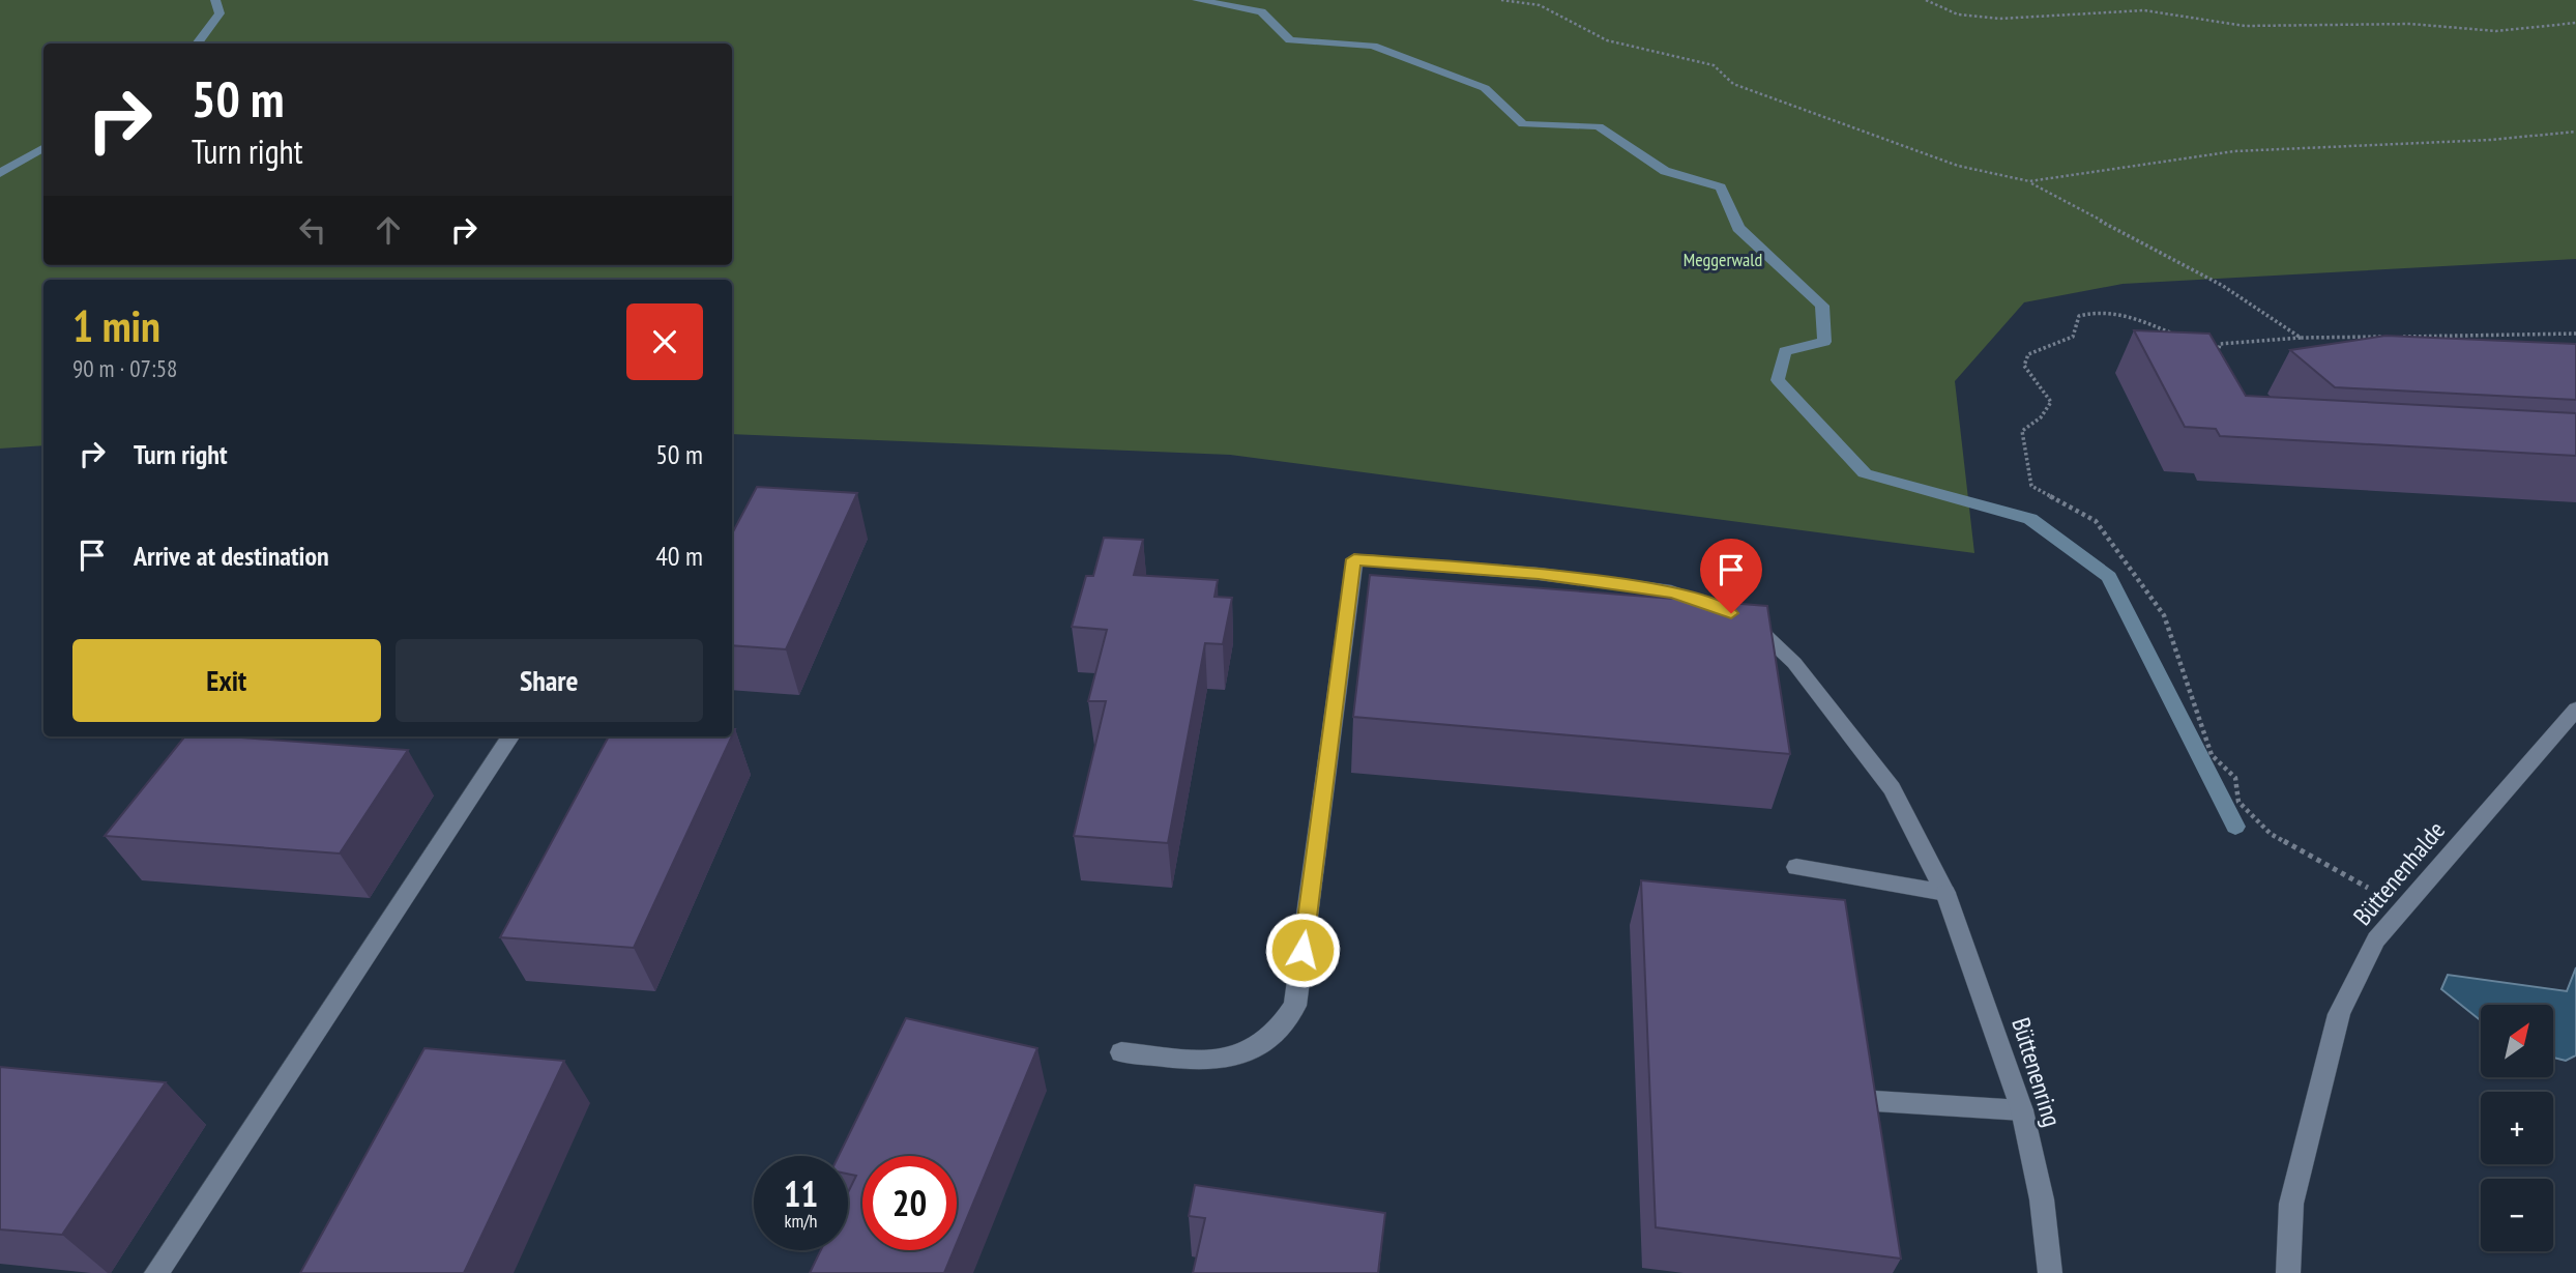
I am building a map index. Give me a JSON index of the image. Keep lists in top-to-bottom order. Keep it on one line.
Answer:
{"streets":{"street":["Büttenenhalde","Büttenenring"]},"parks":["Meggerwald"],"north":"top right","page":{"turn":["50 m","Turn right"],"heading":["1 min","90 m · 07:58"],"list":[{"name":"Turn right","value":"50 m"},{"name":"Arrive at destination","value":"40 m"}],"buttons":["Exit","Share"],"map_buttons":["+","−"],"speed":"11 km/h","limit":"20"}}
